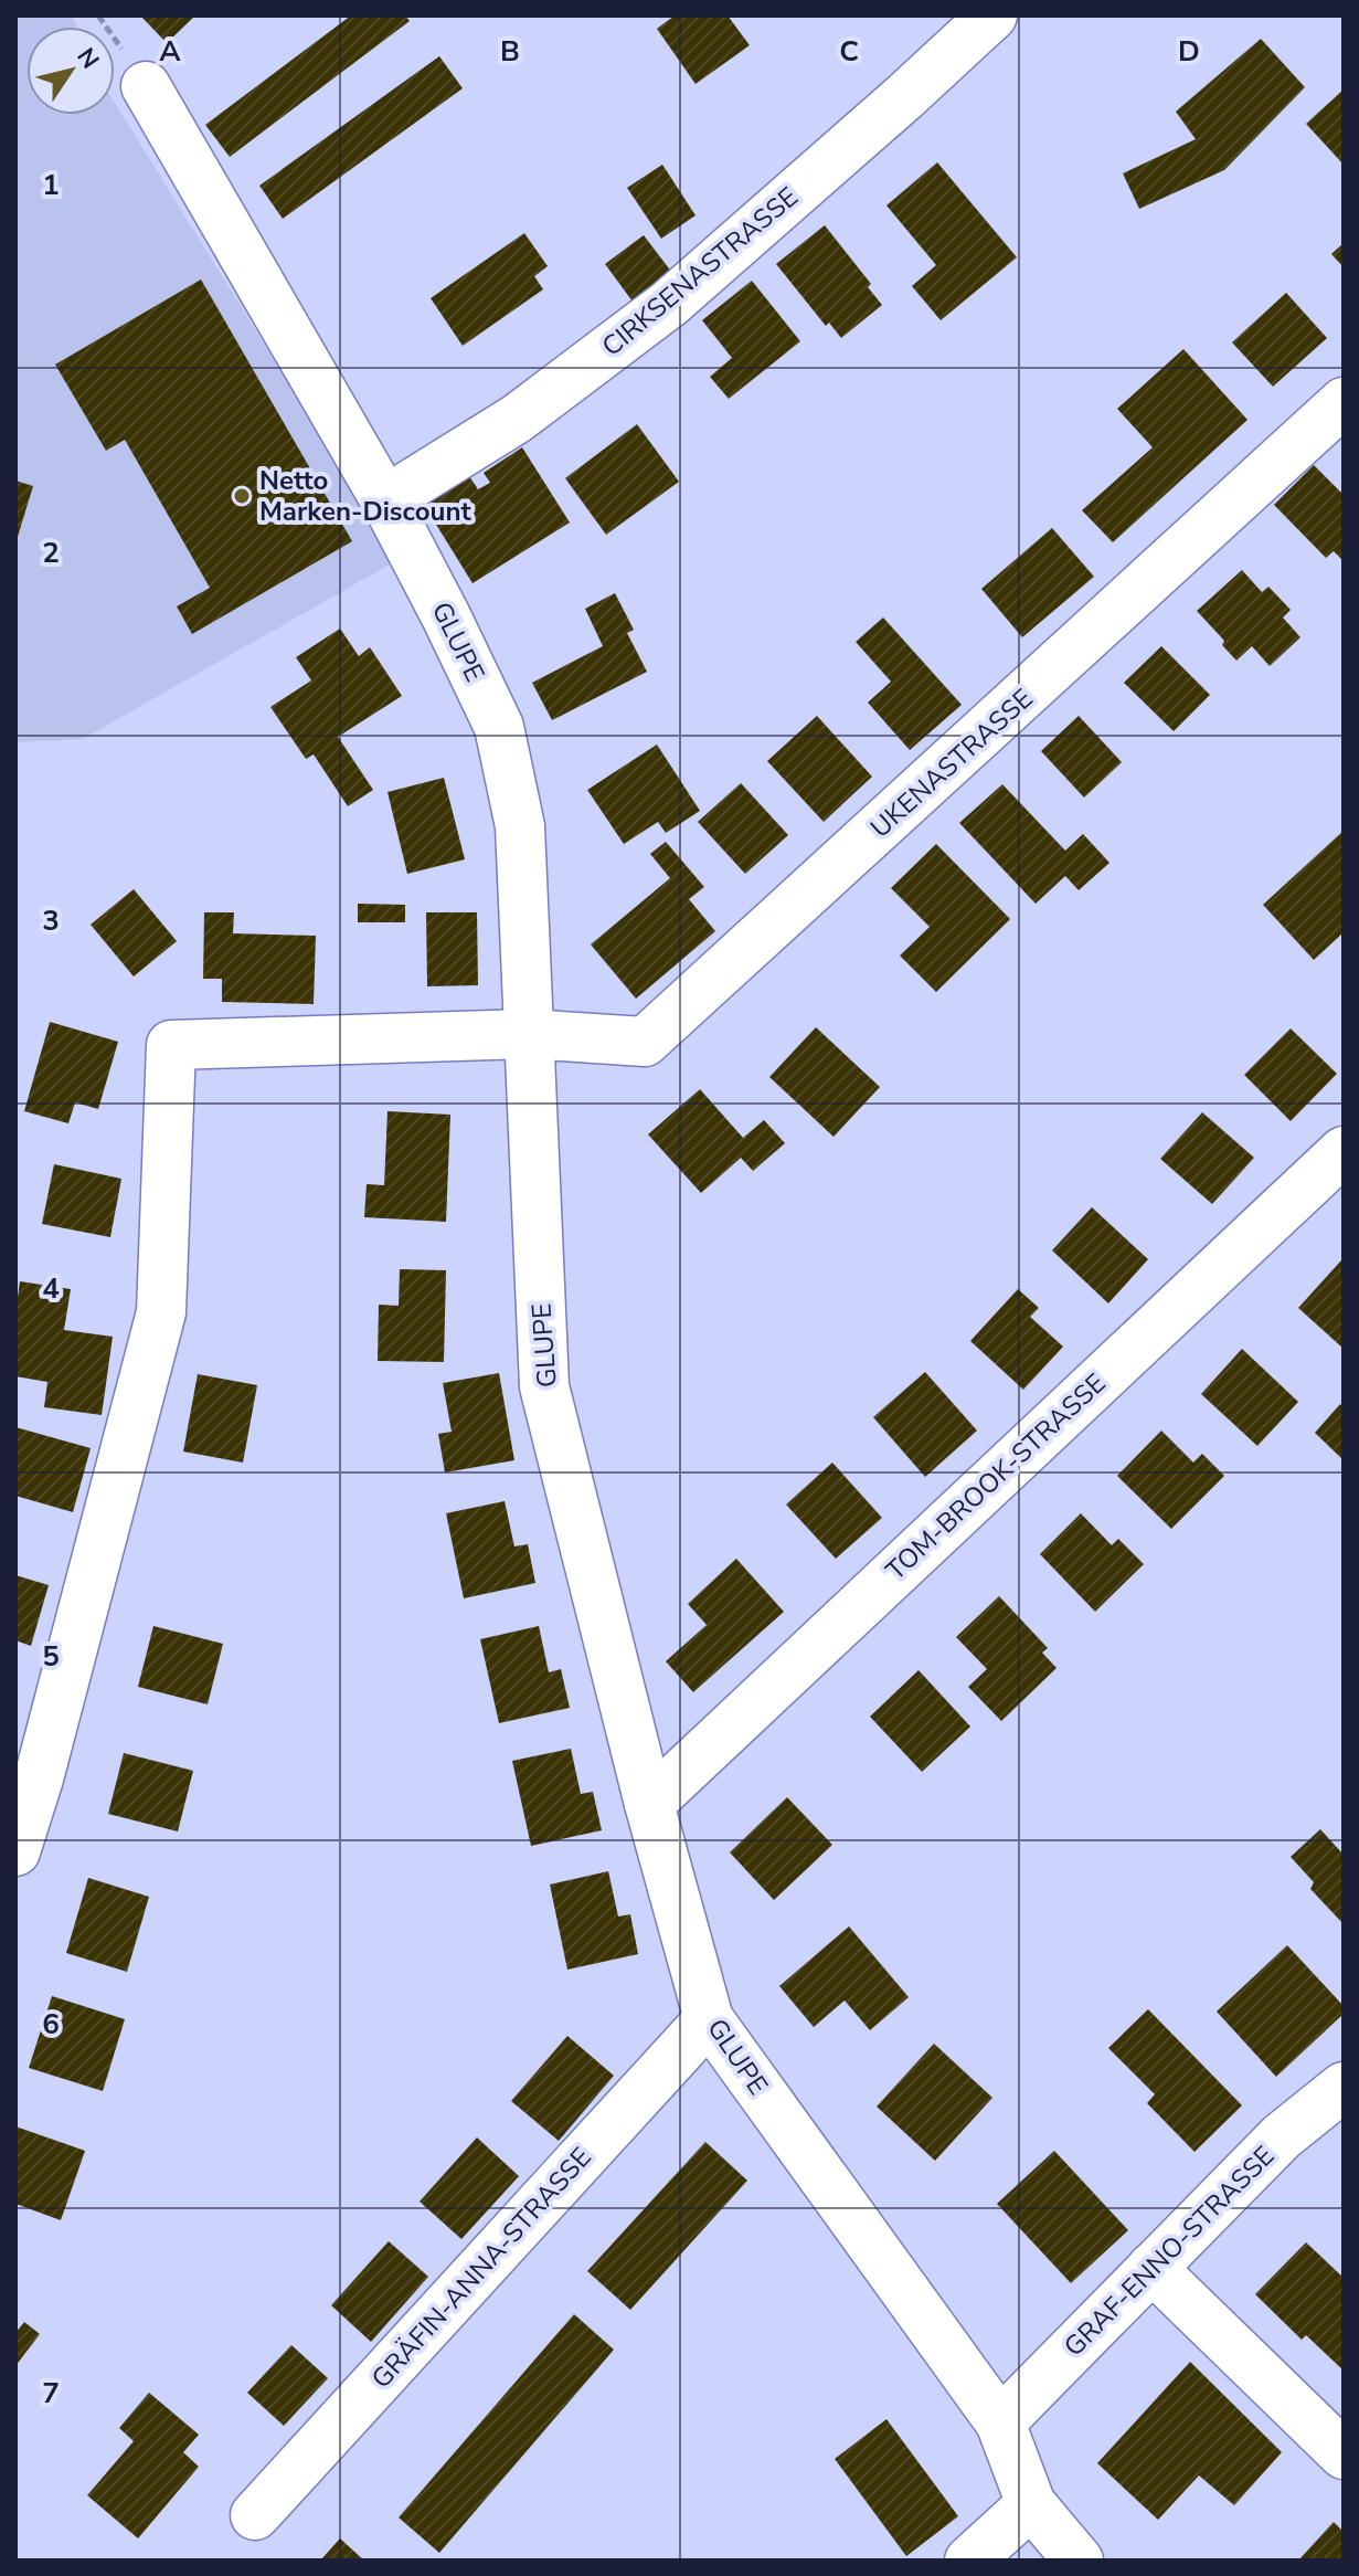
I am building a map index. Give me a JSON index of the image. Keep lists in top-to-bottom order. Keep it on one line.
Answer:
{"streets":{"street":["CIRKSENASTRASSE","GLUPE","UKENASTRASSE","TOM-BROOK-STRASSE","GRAF-ENNO-STRASSE","GRÄFIN-ANNA-STRASSE"]},"crossings":[["CIRKSENASTRASSE","GLUPE"],["GLUPE","UKENASTRASSE"],["GLUPE","TOM-BROOK-STRASSE"],["GLUPE","GRAF-ENNO-STRASSE"],["GLUPE","GRÄFIN-ANNA-STRASSE"]],"places":["Netto Marken-Discount"],"north":"top right","grid":{"columns":["A","B","C","D"],"rows":["1","2","3","4","5","6","7"]}}
